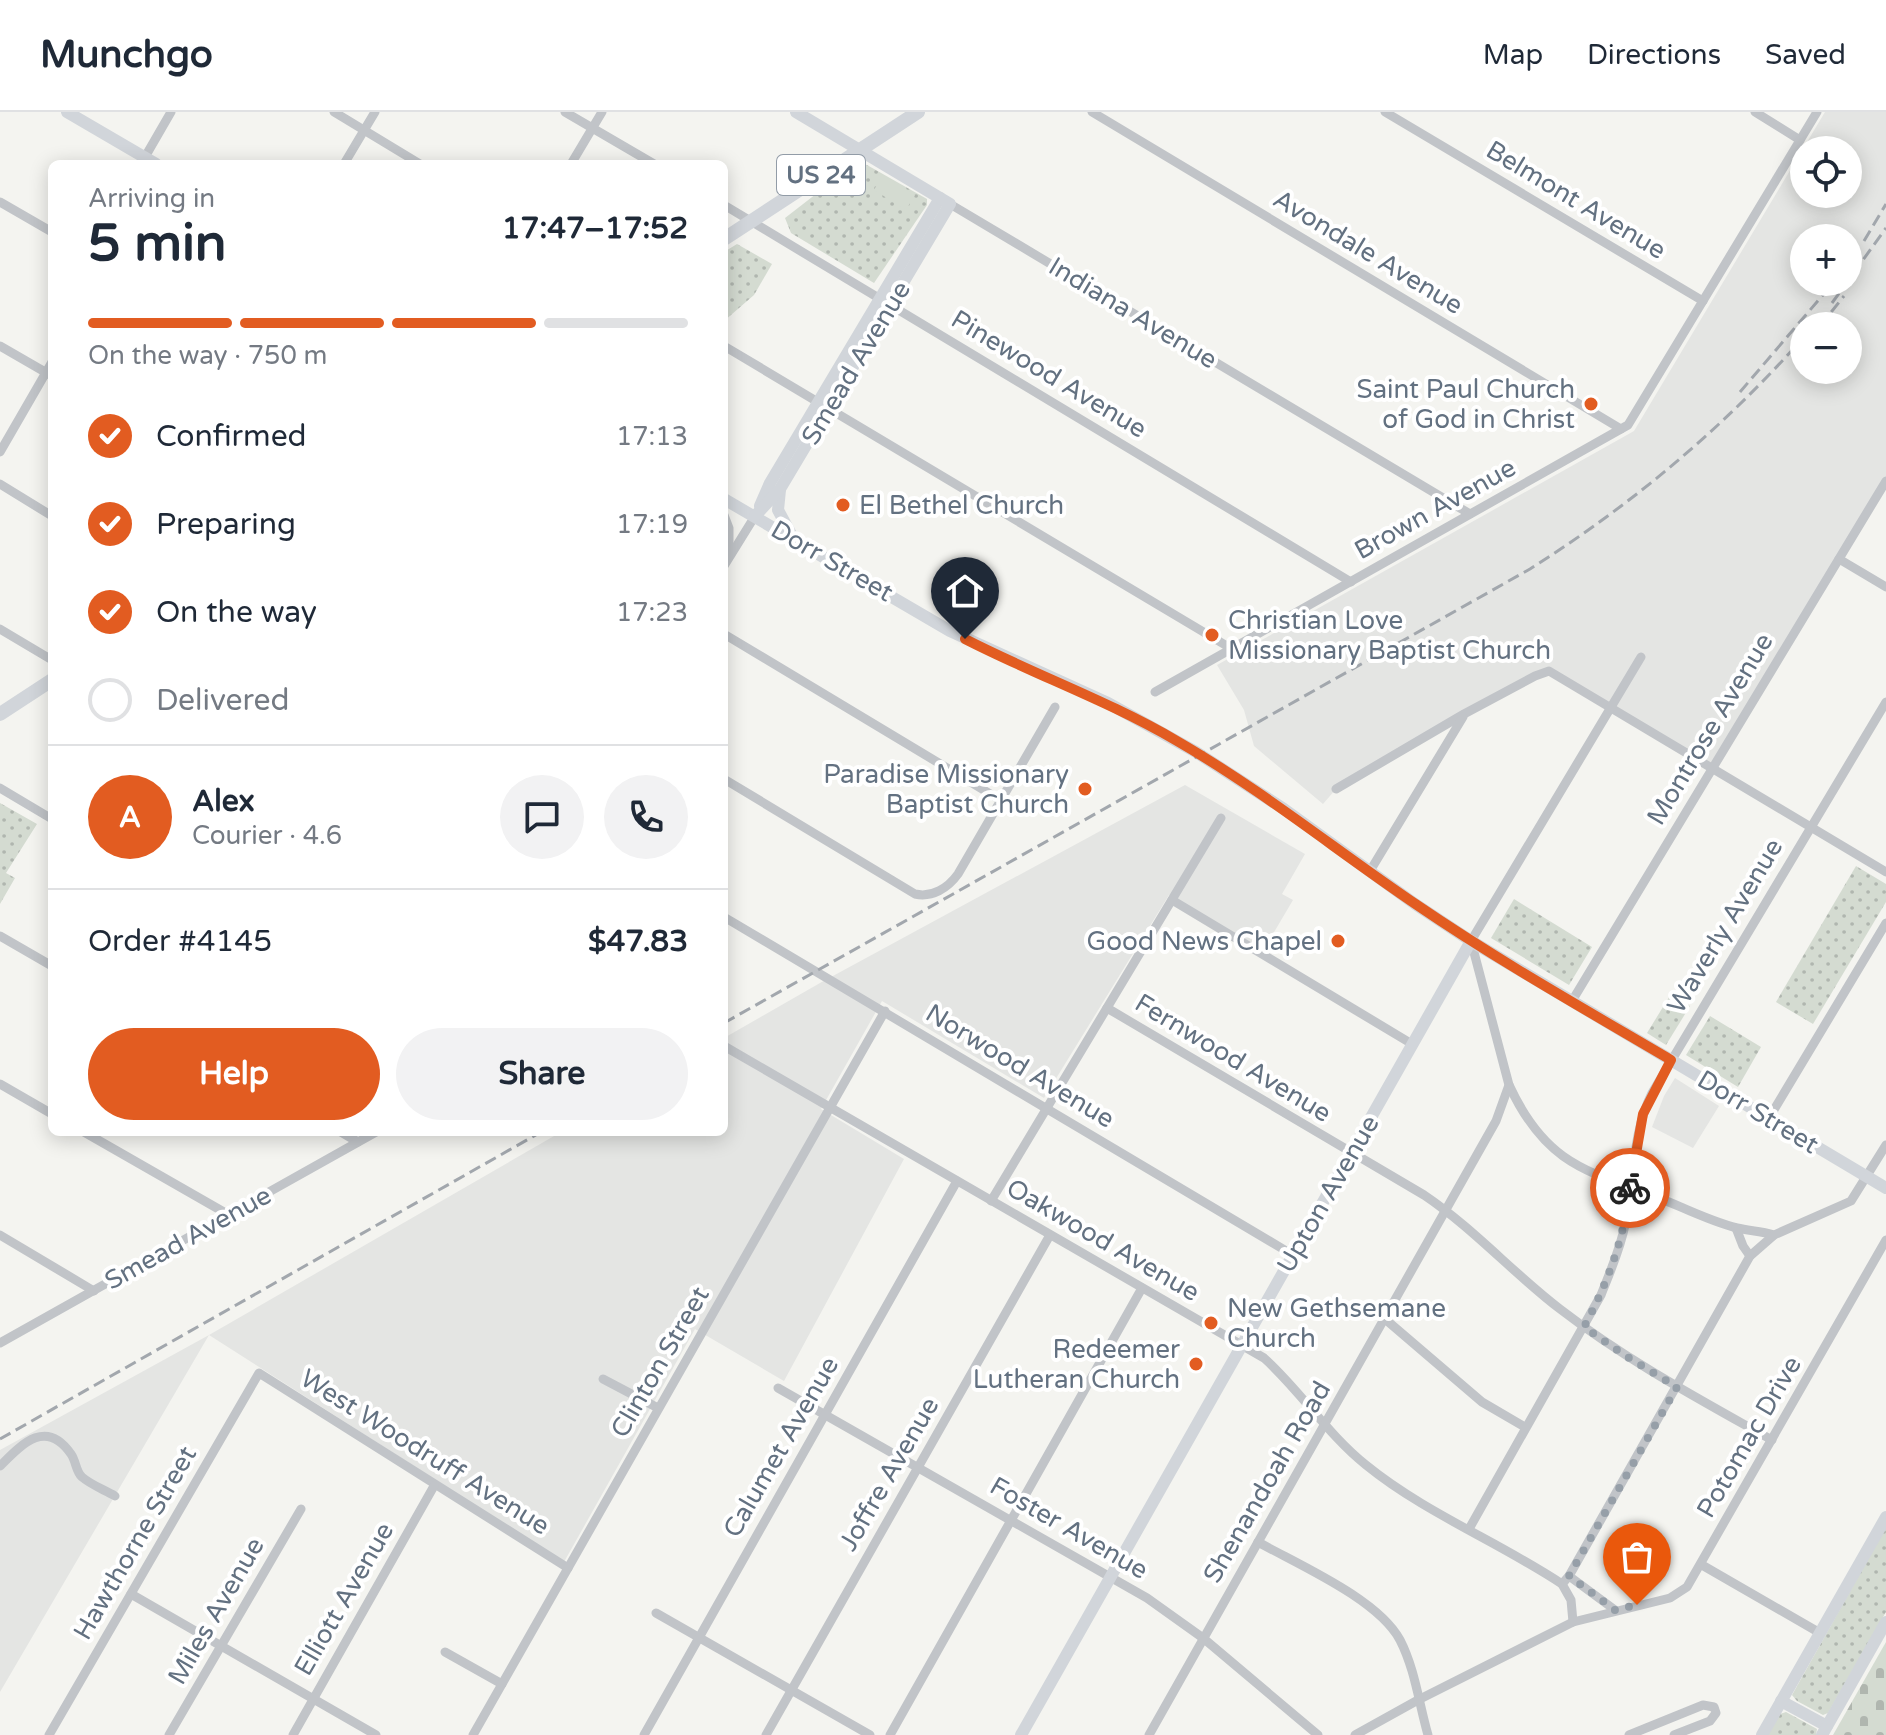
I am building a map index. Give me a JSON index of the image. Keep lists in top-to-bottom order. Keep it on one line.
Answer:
{"streets":{"main road":["US 24"],"street":["Belmont Avenue","Avondale Avenue","Indiana Avenue","Smead Avenue","Pinewood Avenue","Brown Avenue","Dorr Street","Montrose Avenue","Waverly Avenue","Fernwood Avenue","Norwood Avenue","Upton Avenue","Oakwood Avenue","Clinton Street","Potomac Drive","Calumet Avenue","West Woodruff Avenue","Joffre Avenue","Shenandoah Road","Foster Avenue","Hawthorne Street","Elliott Avenue","Miles Avenue"]},"crossings":[["US 24","Indiana Avenue"],["US 24","Pinewood Avenue"],["Belmont Avenue","Brown Avenue"],["Avondale Avenue","Brown Avenue"],["Indiana Avenue","Smead Avenue"],["Indiana Avenue","Brown Avenue"],["Smead Avenue","Pinewood Avenue"],["Smead Avenue","Dorr Street"],["Pinewood Avenue","Brown Avenue"],["Dorr Street","Montrose Avenue"],["Dorr Street","Waverly Avenue"],["Dorr Street","Upton Avenue"],["Waverly Avenue","Fernwood Avenue"],["Waverly Avenue","Oakwood Avenue"],["Fernwood Avenue","Upton Avenue"],["Fernwood Avenue","Potomac Drive"],["Fernwood Avenue","Shenandoah Road"],["Norwood Avenue","Upton Avenue"],["Norwood Avenue","Clinton Street"],["Upton Avenue","Oakwood Avenue"],["Upton Avenue","Foster Avenue"],["Oakwood Avenue","Clinton Street"],["Oakwood Avenue","Potomac Drive"],["Oakwood Avenue","Calumet Avenue"],["Oakwood Avenue","Joffre Avenue"],["Oakwood Avenue","Shenandoah Road"],["Clinton Street","West Woodruff Avenue"],["Calumet Avenue","Foster Avenue"],["West Woodruff Avenue","Hawthorne Street"],["West Woodruff Avenue","Elliott Avenue"],["Joffre Avenue","Foster Avenue"],["Shenandoah Road","Foster Avenue"]],"places":["Saint Paul Church of God in Christ","El Bethel Church","Christian Love Missionary Baptist Church","Paradise Missionary Baptist Church","Good News Chapel","New Gethsemane Church","Redeemer Lutheran Church"],"page":{"header":"Munchgo","nav":["Map","Directions","Saved"],"map_buttons":["+","−"],"heading":["5 min","Arriving in","17:47–17:52"],"panel":["Alex","Courier · 4.6","Order #4145","$47.83"],"bar":"On the way · 750 m","list":[["Confirmed","17:13"],["Preparing","17:19"],["On the way","17:23"],"Delivered"],"round":"A","buttons":["Help","Share"]}}
